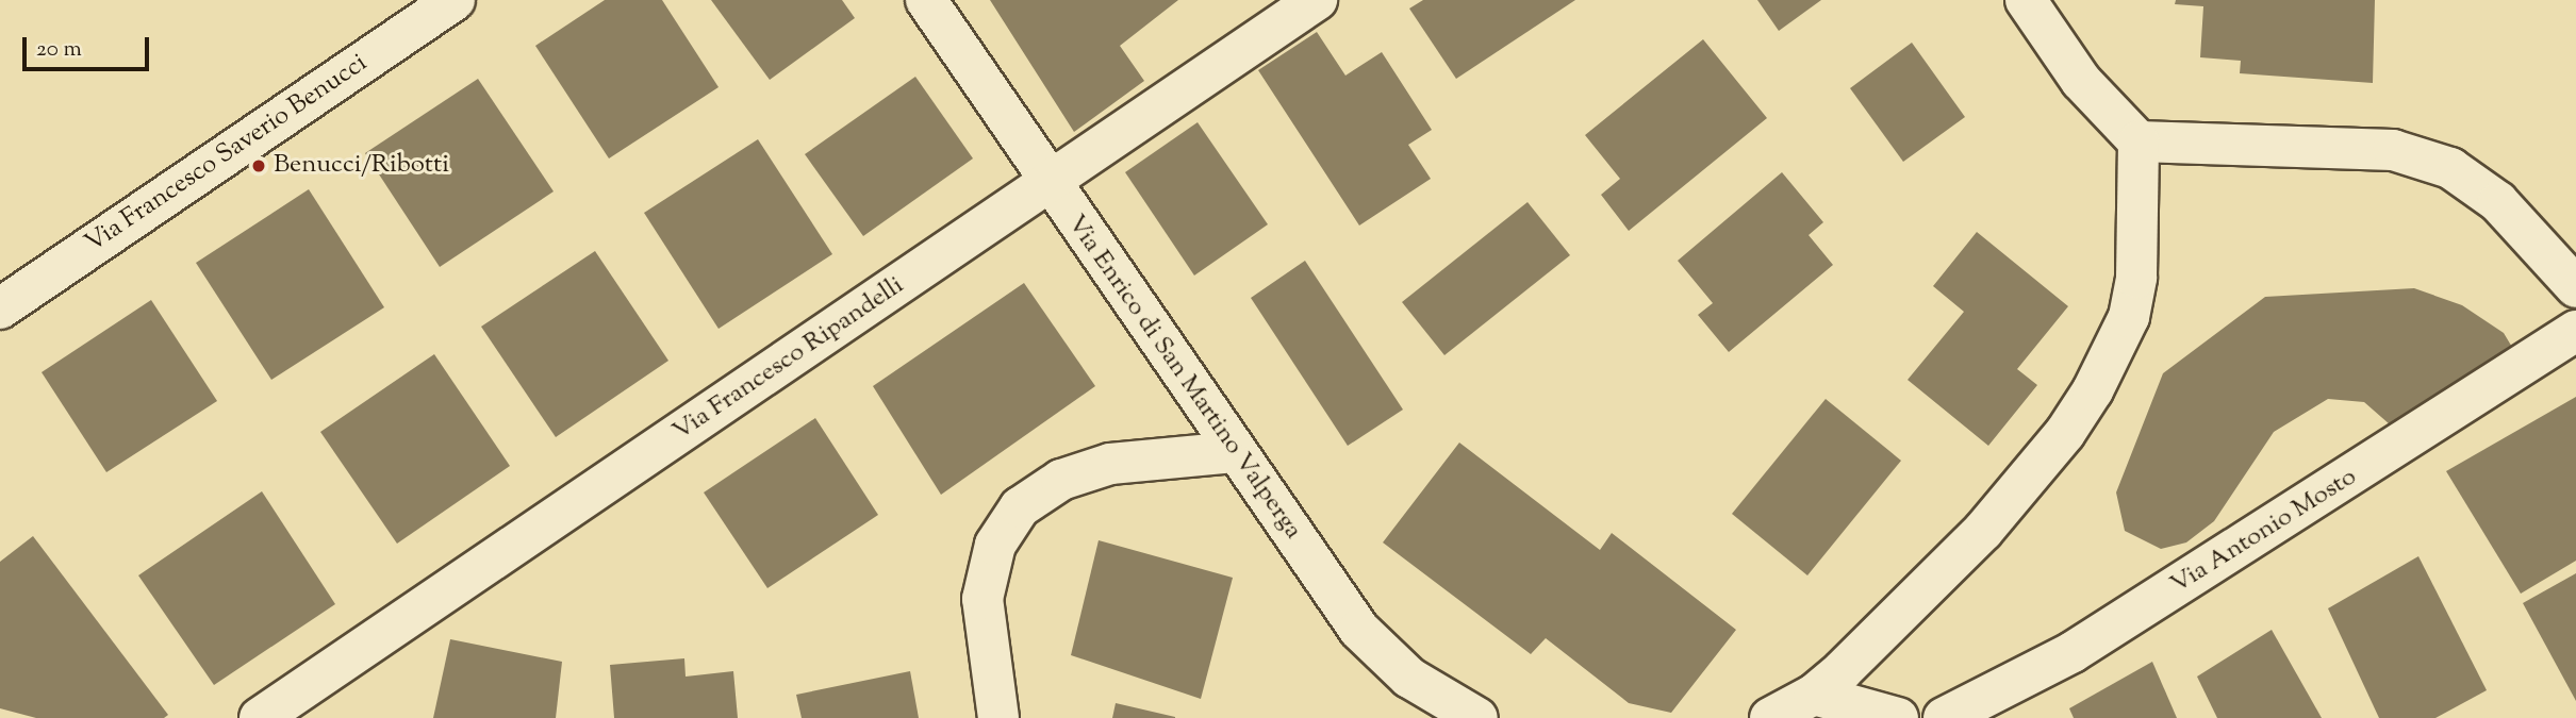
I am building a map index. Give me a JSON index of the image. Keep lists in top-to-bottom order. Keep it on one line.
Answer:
{"streets":{"street":["Via Francesco Saverio Benucci","Via Francesco Ripandelli","Via Enrico di San Martino Valperga","Via Antonio Mosto"]},"crossings":[["Via Francesco Ripandelli","Via Enrico di San Martino Valperga"]],"places":["Benucci/Ribotti"],"scale_bar":"20 m"}
